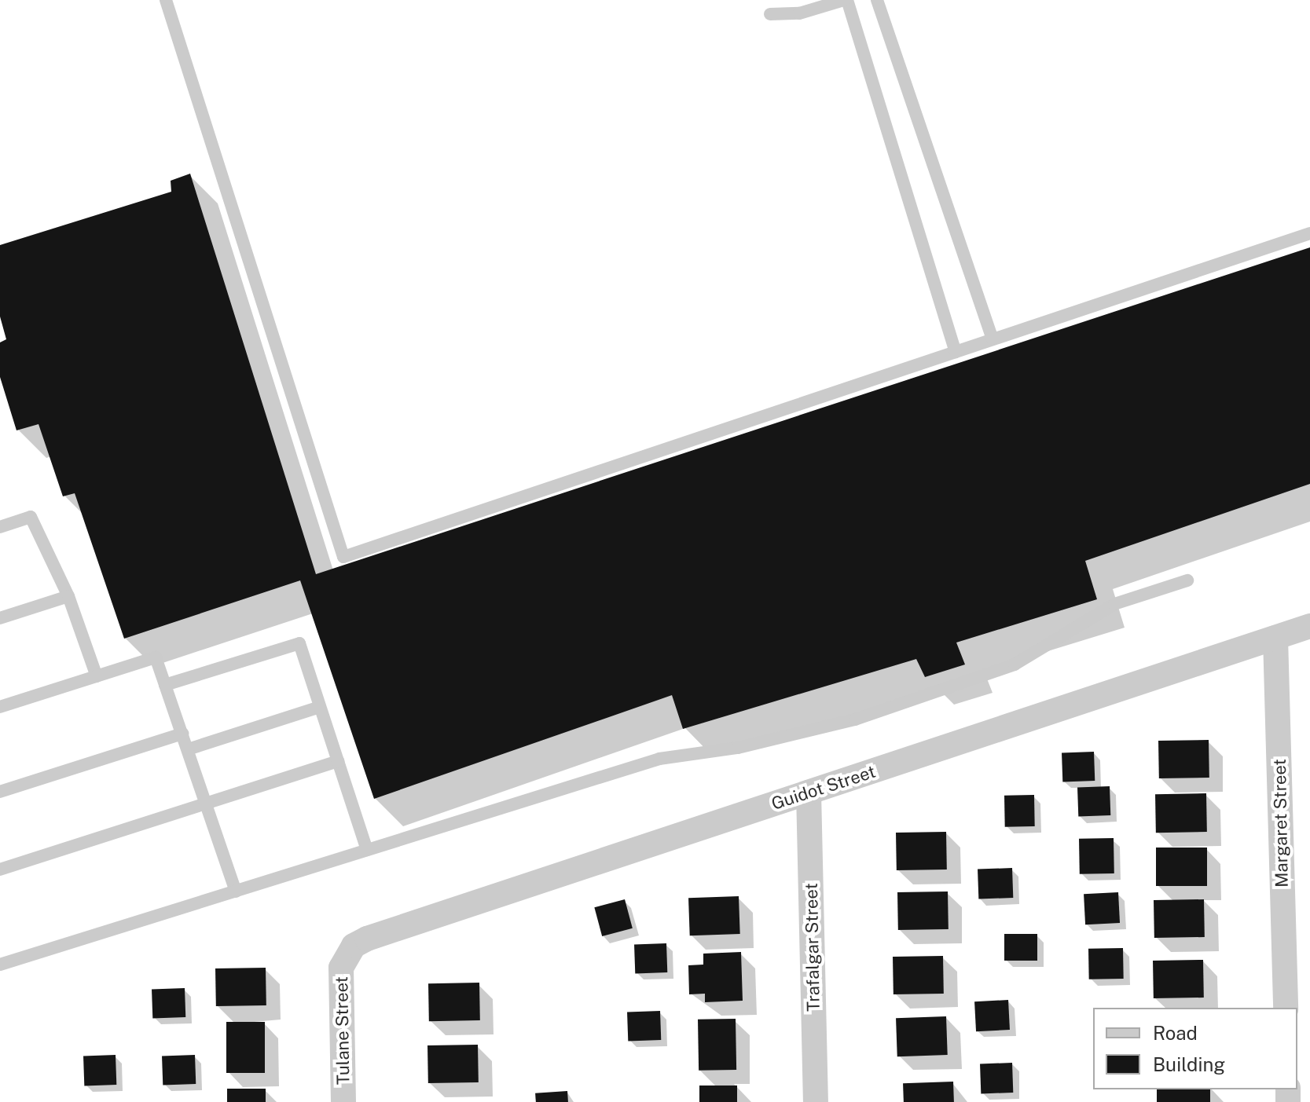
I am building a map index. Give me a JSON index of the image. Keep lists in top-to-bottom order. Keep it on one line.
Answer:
{"streets":{"street":["Guidot Street","Margaret Street","Trafalgar Street","Tulane Street"]},"crossings":[["Guidot Street","Margaret Street"],["Guidot Street","Trafalgar Street"],["Guidot Street","Tulane Street"]],"legend":["Road","Building"]}
